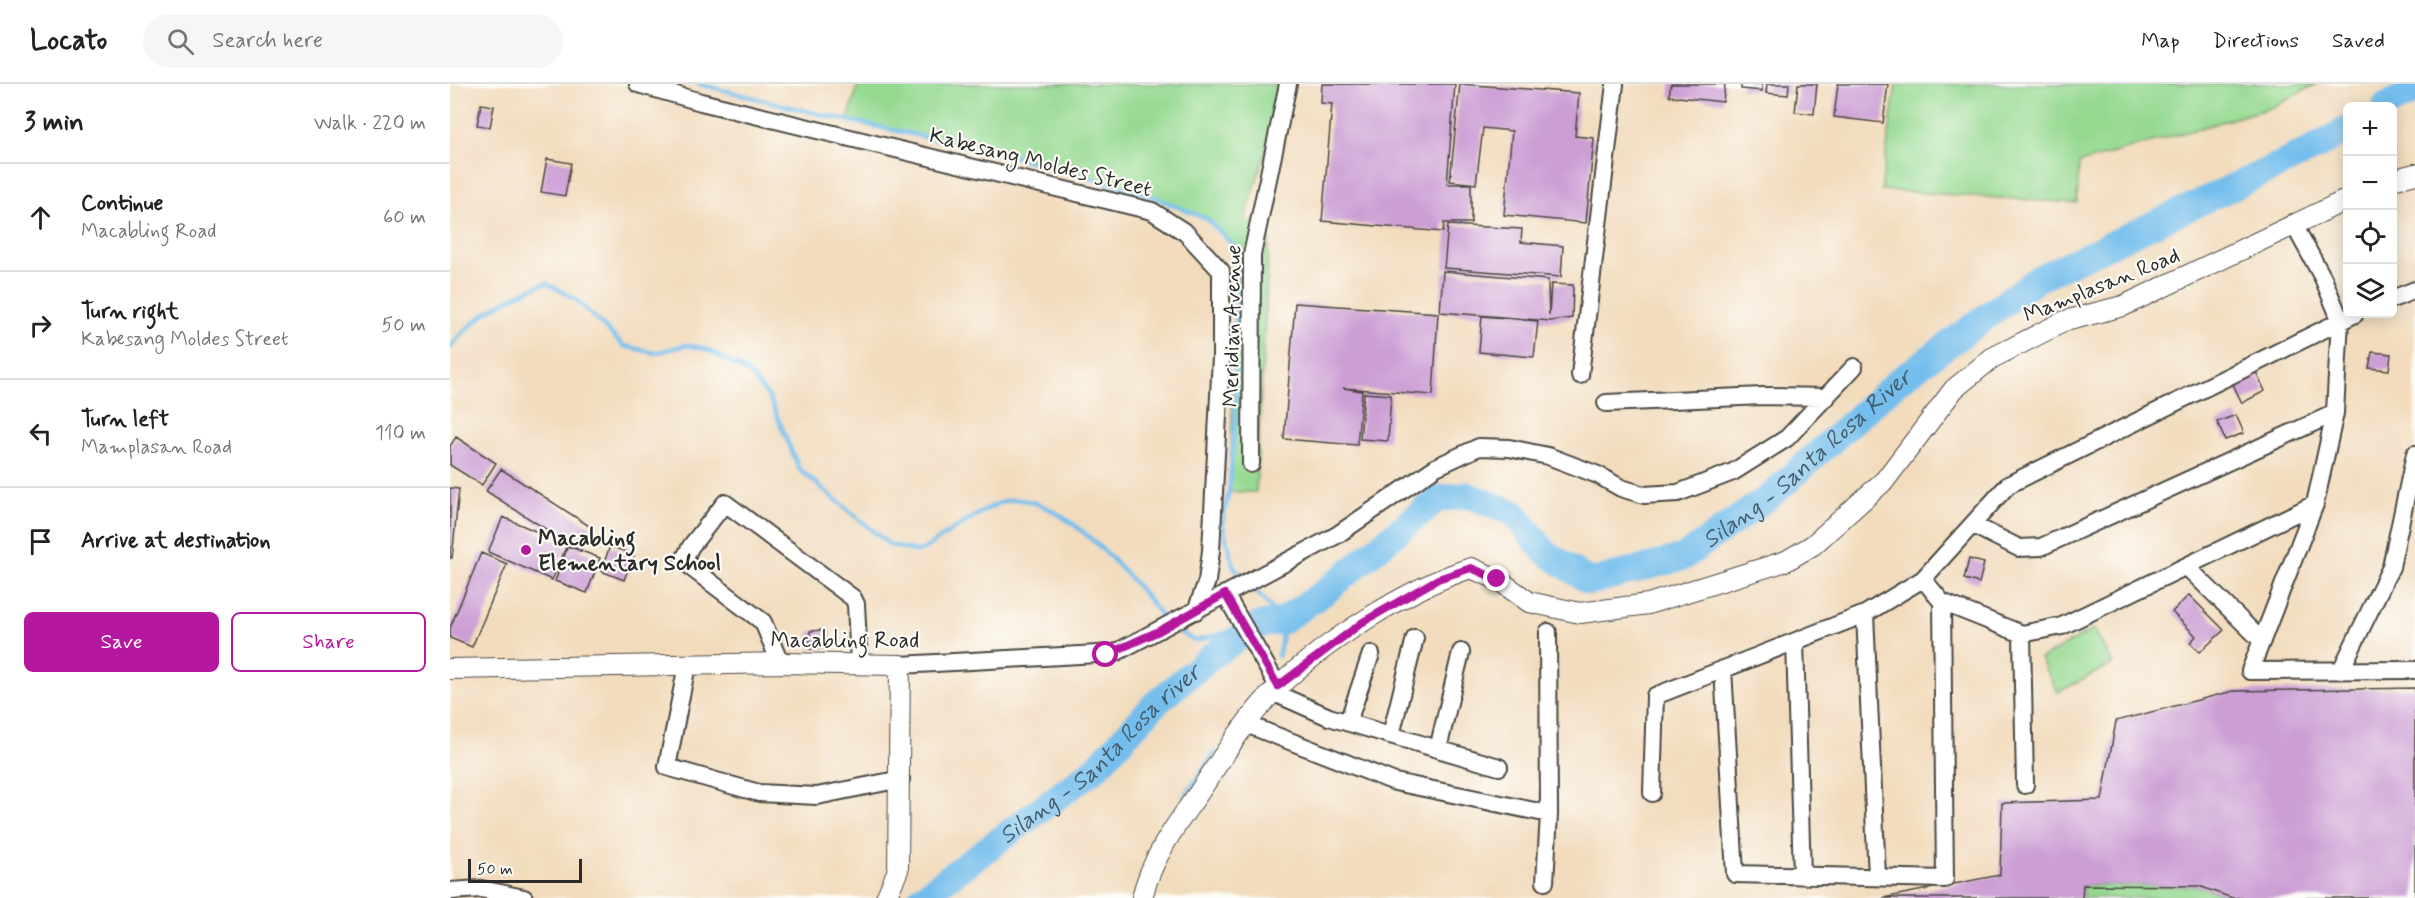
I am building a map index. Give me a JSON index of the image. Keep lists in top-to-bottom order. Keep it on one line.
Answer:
{"streets":{"street":["Kabesang Moldes Street","Mamplasan Road","Meridian Avenue","Macabling Road"]},"crossings":[["Kabesang Moldes Street","Macabling Road"]],"water":["Silang - Santa Rosa River","Silang - Santa Rosa river"],"places":["Macabling Elementary School"],"scale_bar":"50 m","page":{"header":"Locato","search":"Search here","nav":["Map","Directions","Saved"],"heading":["3 min","Walk · 220 m"],"map_buttons":["+","−"],"list":[["Continue","Macabling Road","60 m"],["Turn right","Kabesang Moldes Street","50 m"],["Turn left","Mamplasan Road","110 m"],"Arrive at destination"],"buttons":["Save","Share"],"scale":"50 m"}}
